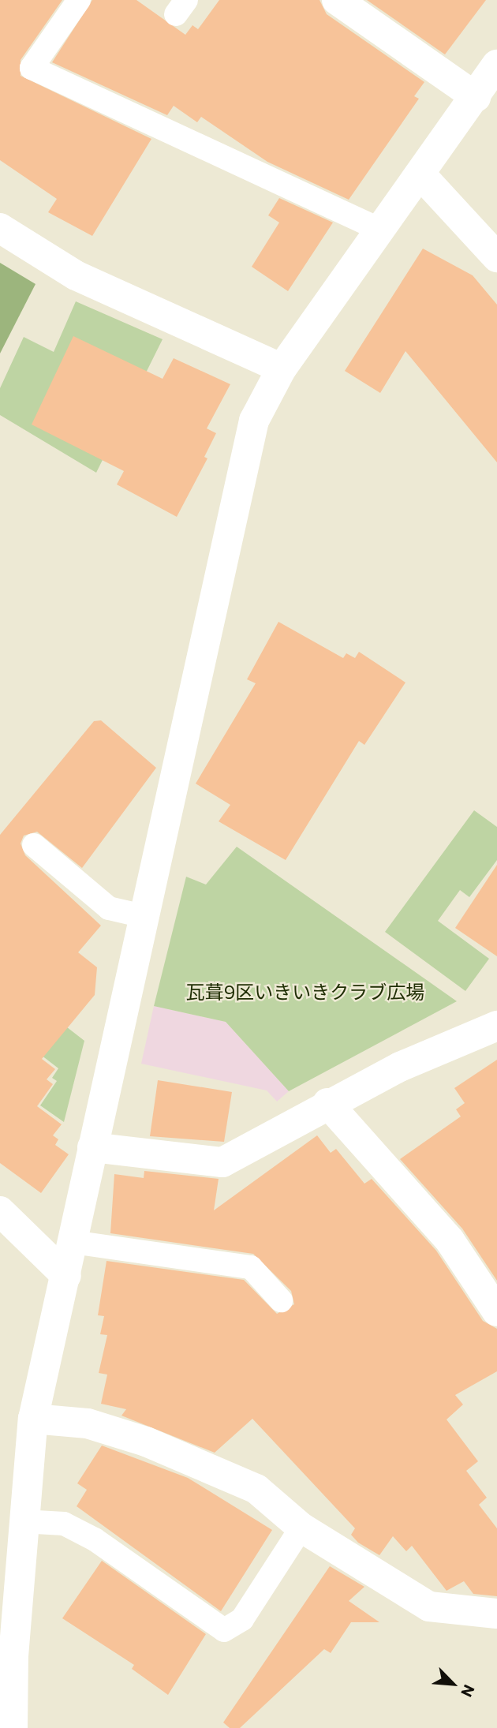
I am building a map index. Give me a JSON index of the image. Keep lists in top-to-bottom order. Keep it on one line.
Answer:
{"parks":["瓦葺9区いきいきクラブ広場"],"north":"bottom right"}
